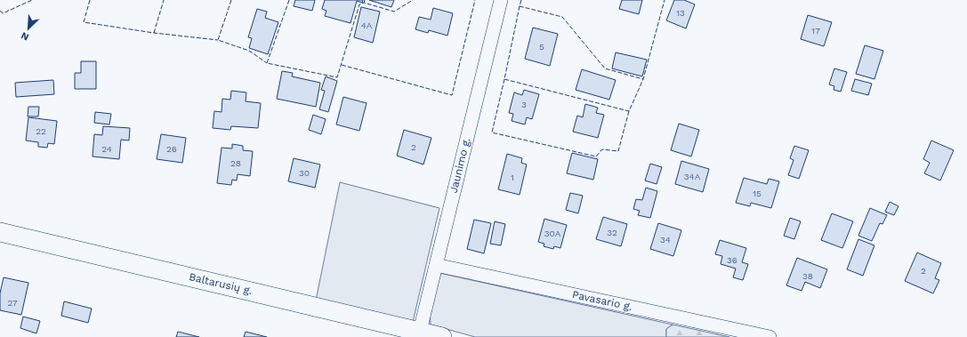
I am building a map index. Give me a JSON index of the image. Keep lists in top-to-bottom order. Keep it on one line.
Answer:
{"streets":{"main road":["Baltarusių g."],"street":["Jaunimo g.","Pavasario g."]},"crossings":[["Jaunimo g.","Baltarusių g."],["Jaunimo g.","Pavasario g."]],"house_numbers":["13","4A","17","5","3","22","2","24","26","28","30","34A","1","15","32","30A","34","36","2","38","27"],"north":"bottom left"}
